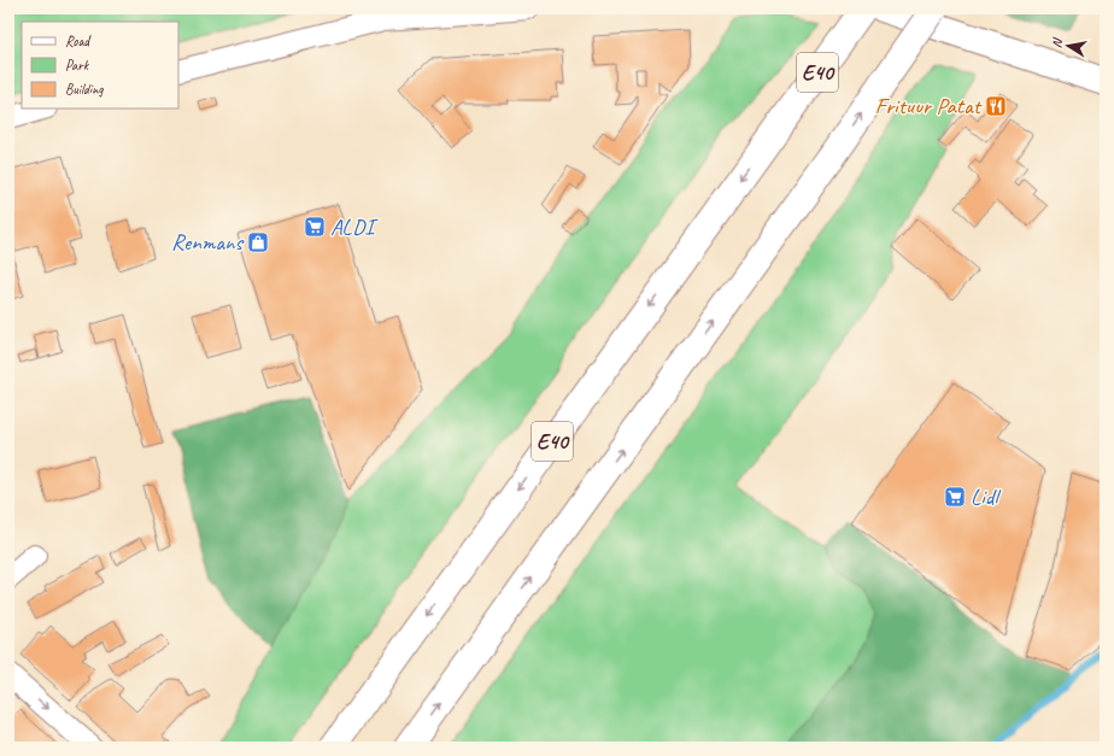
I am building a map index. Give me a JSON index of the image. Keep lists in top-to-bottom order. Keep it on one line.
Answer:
{"streets":{"main road":["E40"]},"places":{"restaurant":["Frituur Patat"],"supermarket":["ALDI","Lidl"],"shop":["Renmans"]},"legend":["Road","Park","Building"],"north":"left"}
